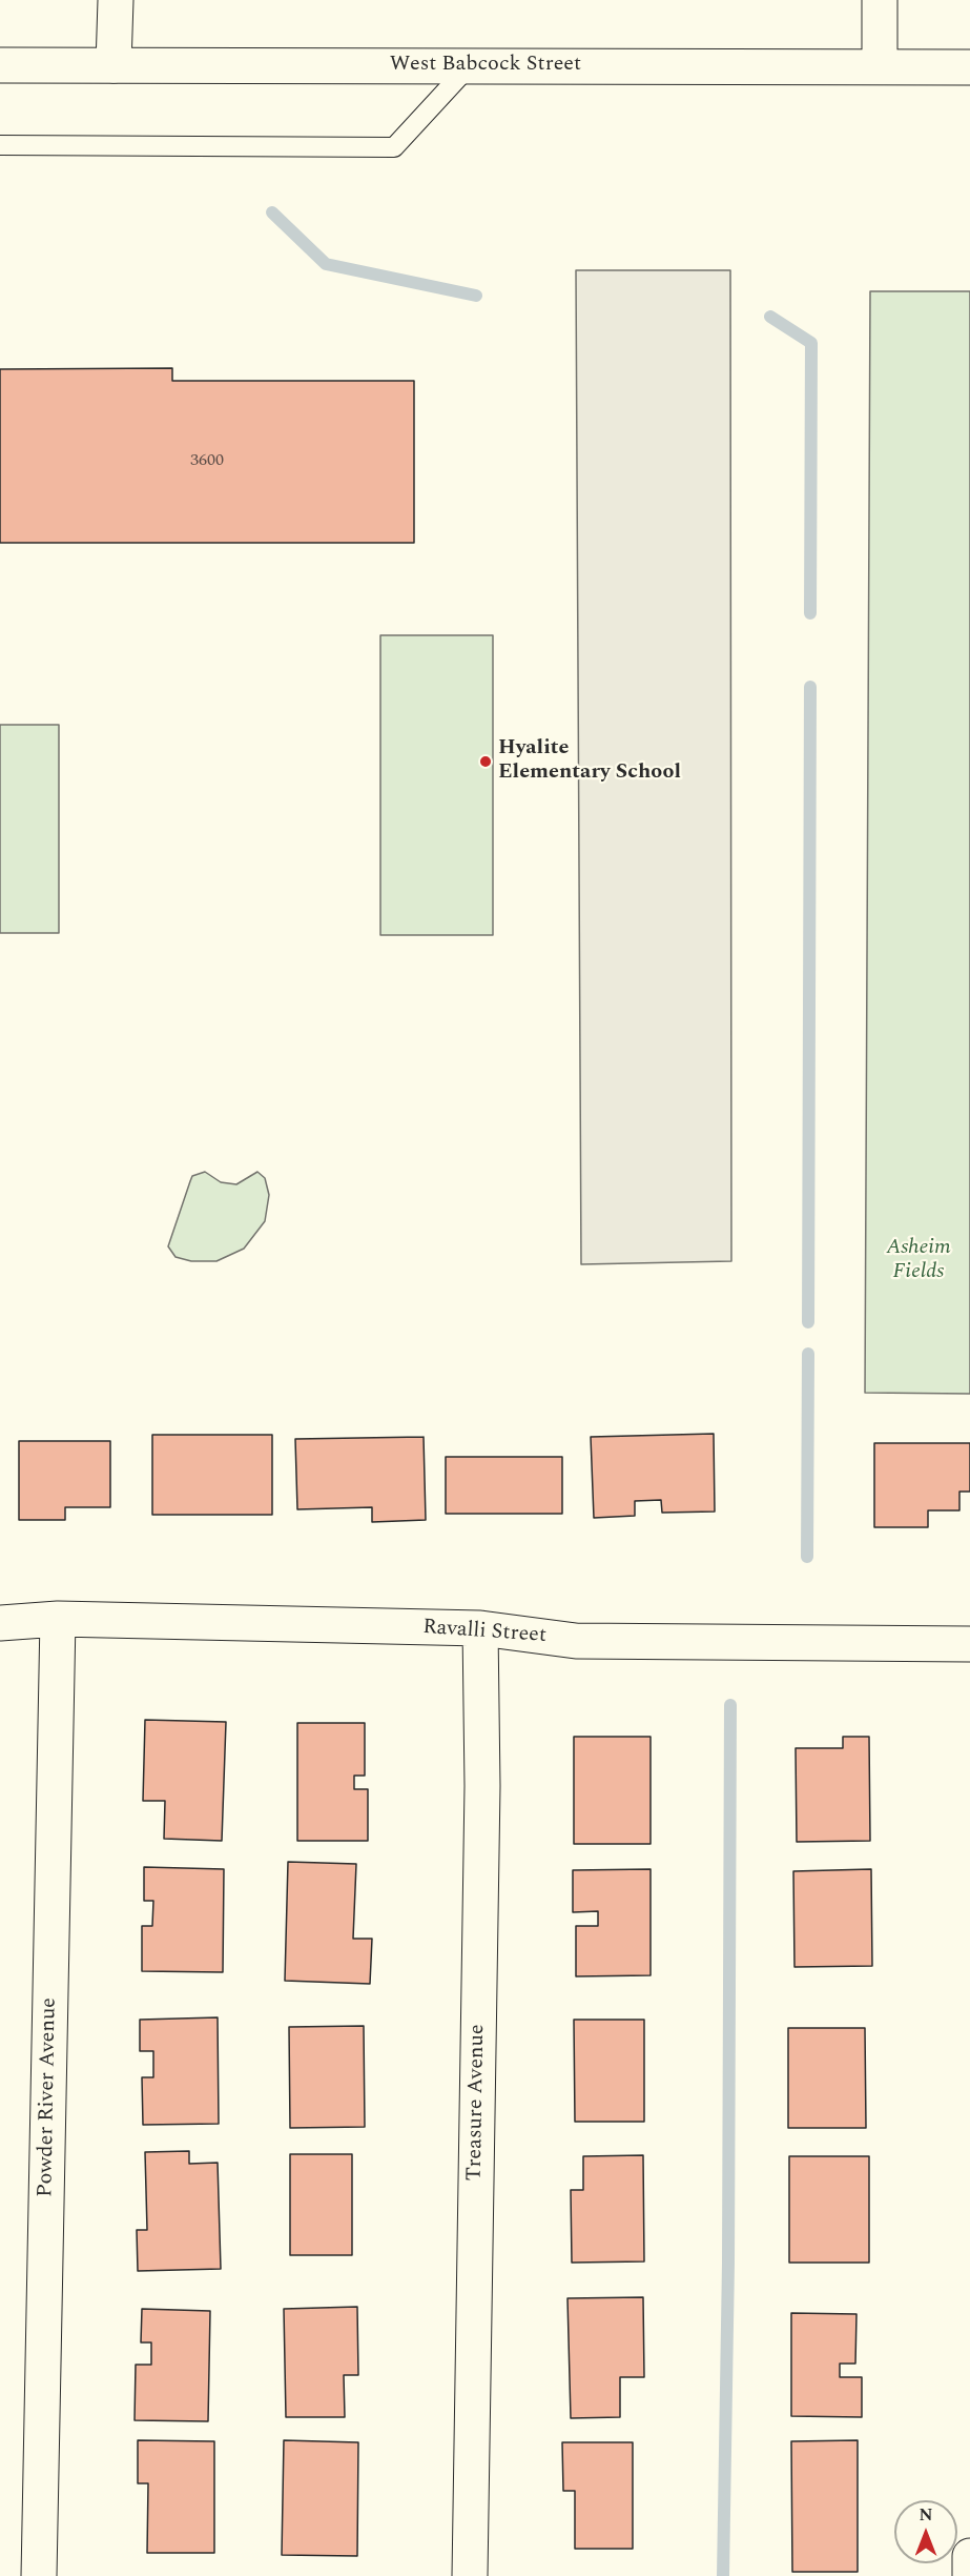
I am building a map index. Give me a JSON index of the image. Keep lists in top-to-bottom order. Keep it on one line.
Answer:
{"streets":{"street":["West Babcock Street","Ravalli Street","Powder River Avenue","Treasure Avenue"]},"crossings":[["Ravalli Street","Powder River Avenue"],["Ravalli Street","Treasure Avenue"]],"parks":["Asheim Fields"],"places":["Hyalite Elementary School"],"house_numbers":["3600"],"north":"top"}
